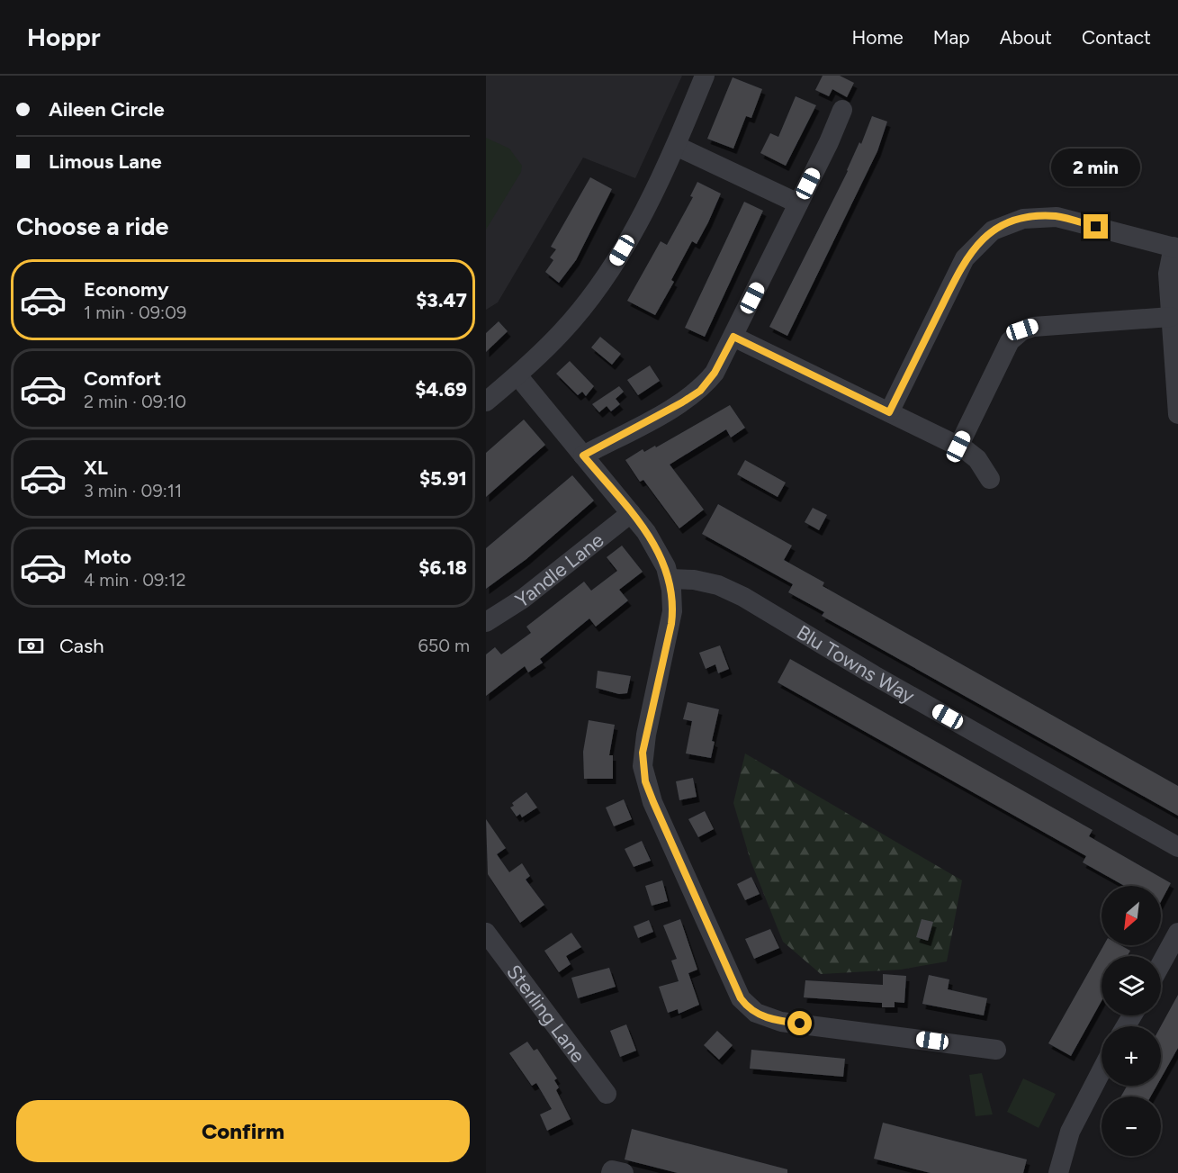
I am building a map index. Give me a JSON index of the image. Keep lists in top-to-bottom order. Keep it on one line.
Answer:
{"streets":{"street":["Yandle Lane","Blu Towns Way","Sterling Lane"]},"north":"bottom left","page":{"header":"Hoppr","nav":["Home","Map","About","Contact"],"banner":["Aileen Circle","Limous Lane"],"bubble":"2 min","heading":"Choose a ride","list":[{"name":"Economy","note":"1 min · 09:09","value":"$3.47"},{"name":"Comfort","note":"2 min · 09:10","value":"$4.69"},{"name":"XL","note":"3 min · 09:11","value":"$5.91"},{"name":"Moto","note":"4 min · 09:12","value":"$6.18"}],"pay":["Cash","650 m"],"map_buttons":["+","−"],"buttons":"Confirm"}}
